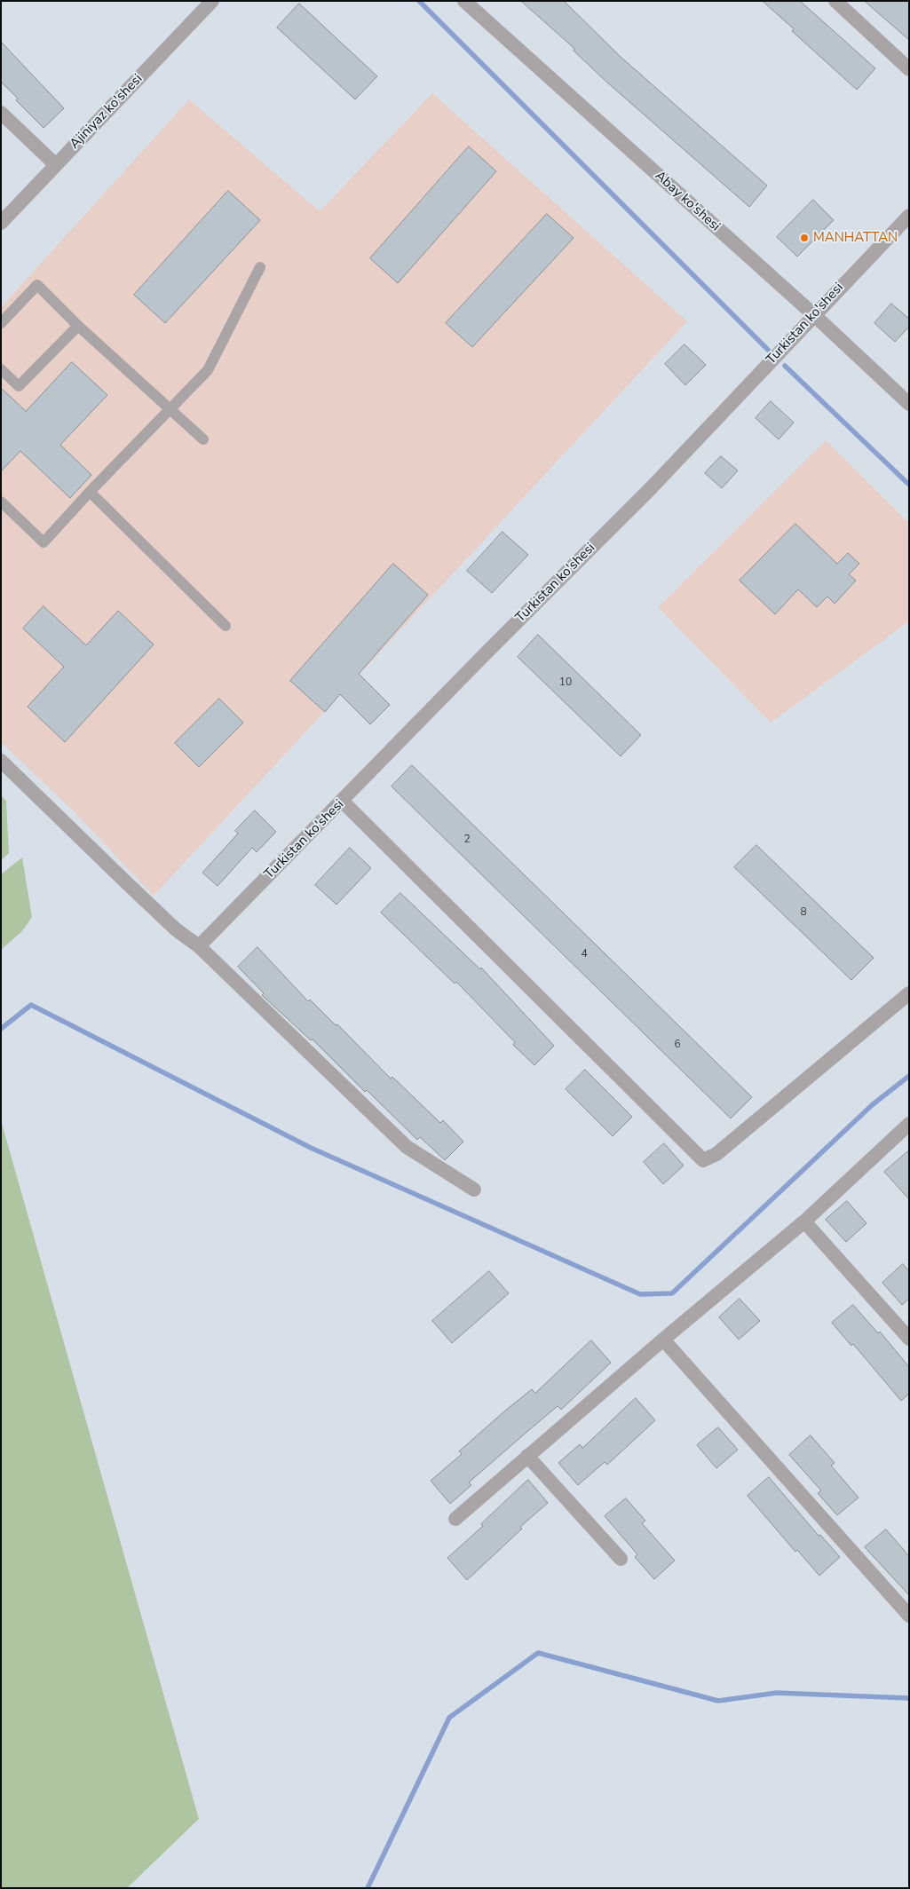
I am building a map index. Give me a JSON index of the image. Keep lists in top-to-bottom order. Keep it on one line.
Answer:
{"streets":{"street":["Ajiniyaz ko'shesi","Abay ko'shesi","Turkistan ko'shesi"]},"crossings":[["Abay ko'shesi","Turkistan ko'shesi"]],"places":["MANHATTAN"],"house_numbers":["10","2","8","4","6"]}
